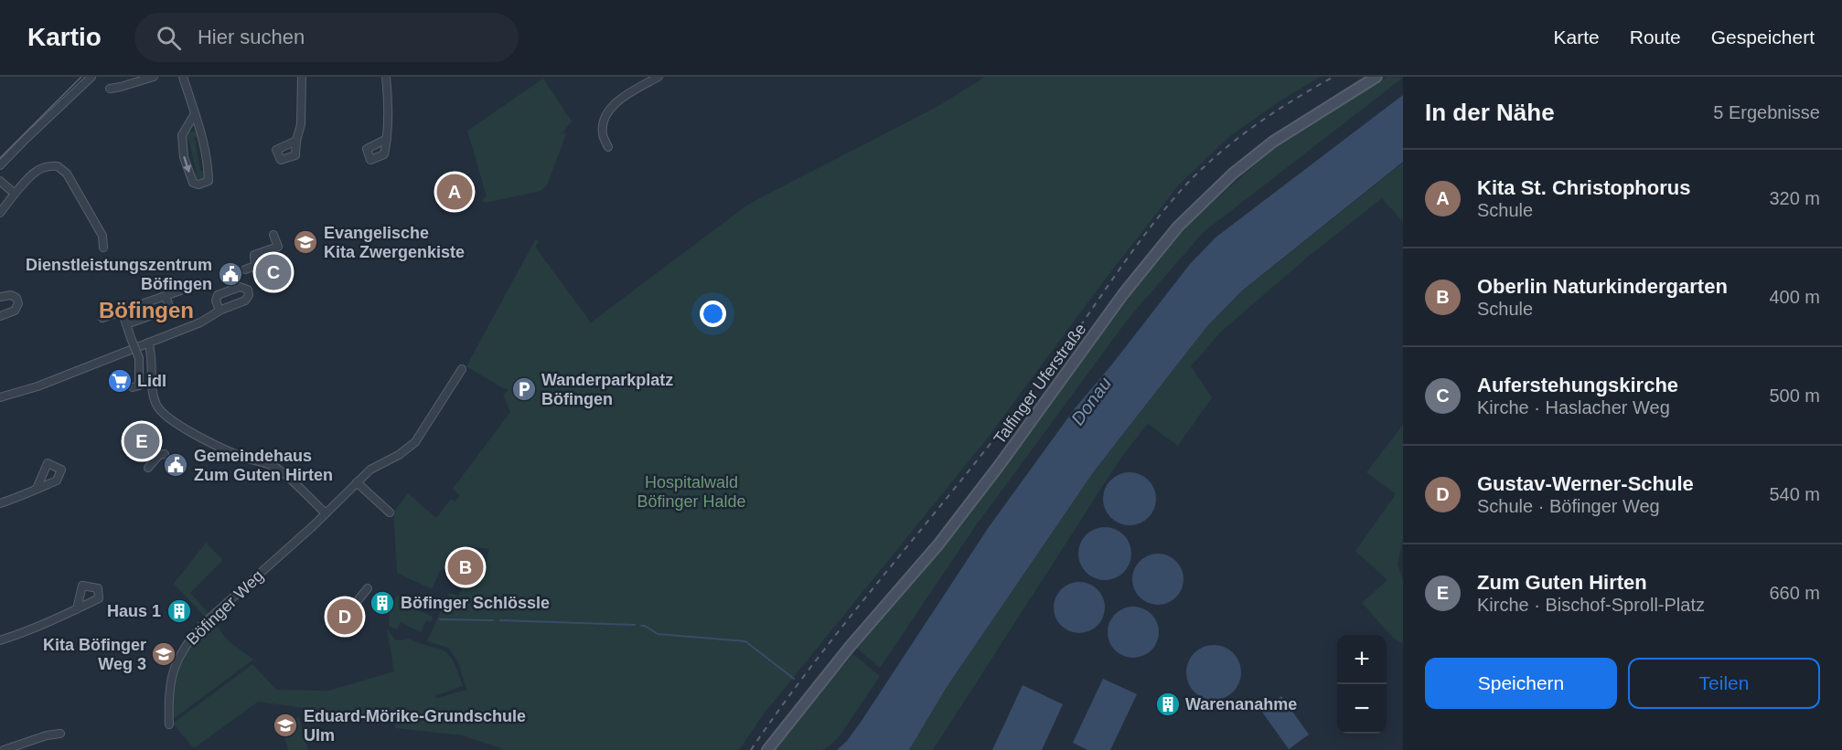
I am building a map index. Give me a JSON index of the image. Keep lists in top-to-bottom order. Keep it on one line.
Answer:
{"streets":{"street":["Talfinger Uferstraße","Böfinger Weg"]},"districts":["Böfingen"],"water":["Donau"],"parks":["Hospitalwald Böfinger Halde"],"places":{"school or university":["Evangelische Kita Zwergenkiste","Kita Böfinger Weg 3","Eduard-Mörike-Grundschule Ulm"],"public building":["Dienstleistungszentrum Böfingen","Gemeindehaus Zum Guten Hirten"],"supermarket":["Lidl"],"parking":["Wanderparkplatz Böfingen"],"building":["Böfinger Schlössle","Haus 1","Warenanahme"]},"page":{"header":"Kartio","search":"Hier suchen","nav":["Karte","Route","Gespeichert"],"heading":["In der Nähe","5 Ergebnisse"],"list":[{"mark":"A","name":"Kita St. Christophorus","note":"Schule","value":"320 m"},{"mark":"B","name":"Oberlin Naturkindergarten","note":"Schule","value":"400 m"},{"mark":"C","name":"Auferstehungskirche","note":"Kirche · Haslacher Weg","value":"500 m"},{"mark":"D","name":"Gustav-Werner-Schule","note":"Schule · Böfinger Weg","value":"540 m"},{"mark":"E","name":"Zum Guten Hirten","note":"Kirche · Bischof-Sproll-Platz","value":"660 m"}],"pins":["A","C","E","B","D"],"map_buttons":["+","−"],"buttons":["Speichern","Teilen"]}}
